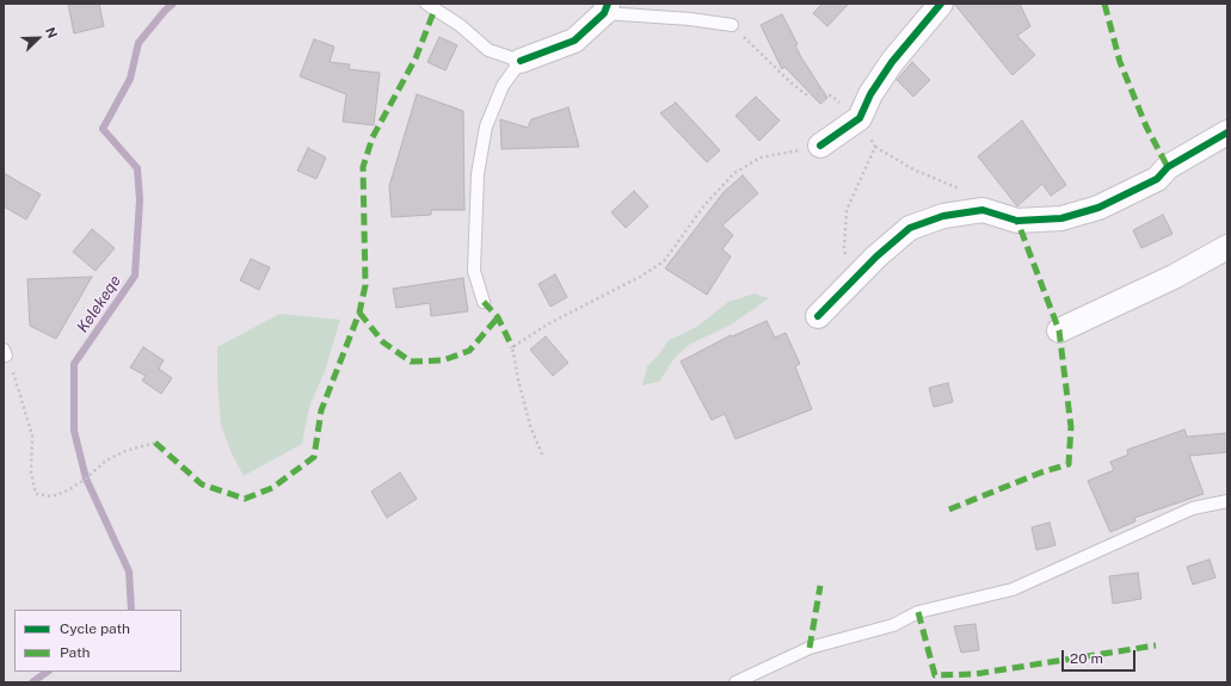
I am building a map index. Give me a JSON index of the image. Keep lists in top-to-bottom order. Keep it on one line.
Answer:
{"water":["Kelekeqe"],"legend":["Cycle path","Path"],"scale_bar":"20 m","north":"top right"}
